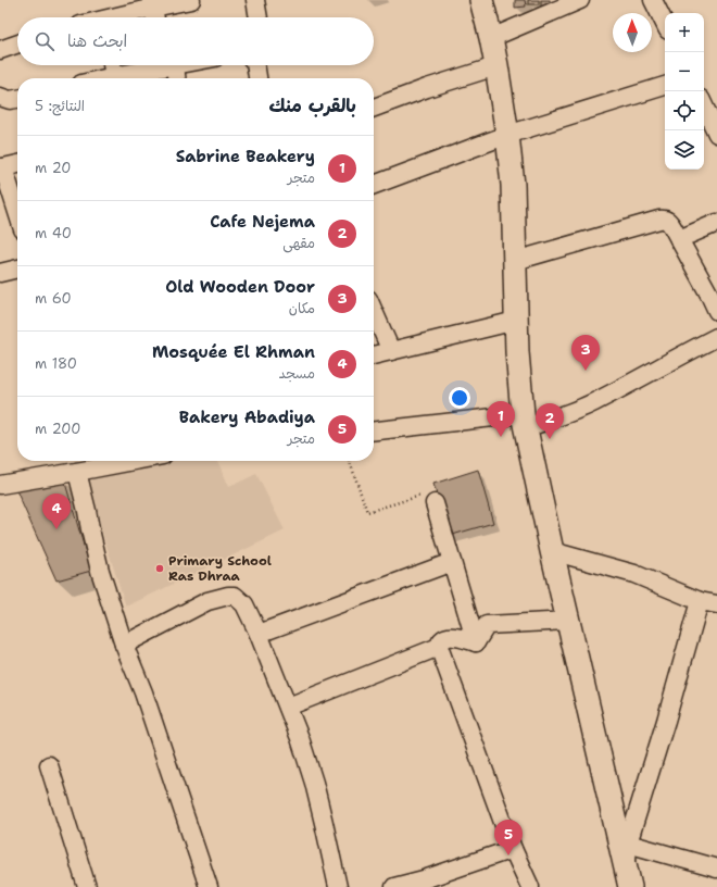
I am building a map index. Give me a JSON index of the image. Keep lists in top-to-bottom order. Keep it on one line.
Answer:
{"places":["Primary School Ras Dhraa"],"north":"top","page":{"map_buttons":["+","−"],"search":"ابحث هنا","heading":["بالقرب منك","النتائج: 5"],"list":[{"mark":"1","name":"Sabrine Beakery","note":"متجر","value":"20 m"},{"mark":"2","name":"Cafe Nejema","note":"مقهى","value":"40 m"},{"mark":"3","name":"Old Wooden Door","note":"مكان","value":"60 m"},{"mark":"4","name":"Mosquée El Rhman","note":"مسجد","value":"180 m"},{"mark":"5","name":"Bakery Abadiya","note":"متجر","value":"200 m"}],"pins":["3","1","2","4","5"]}}
